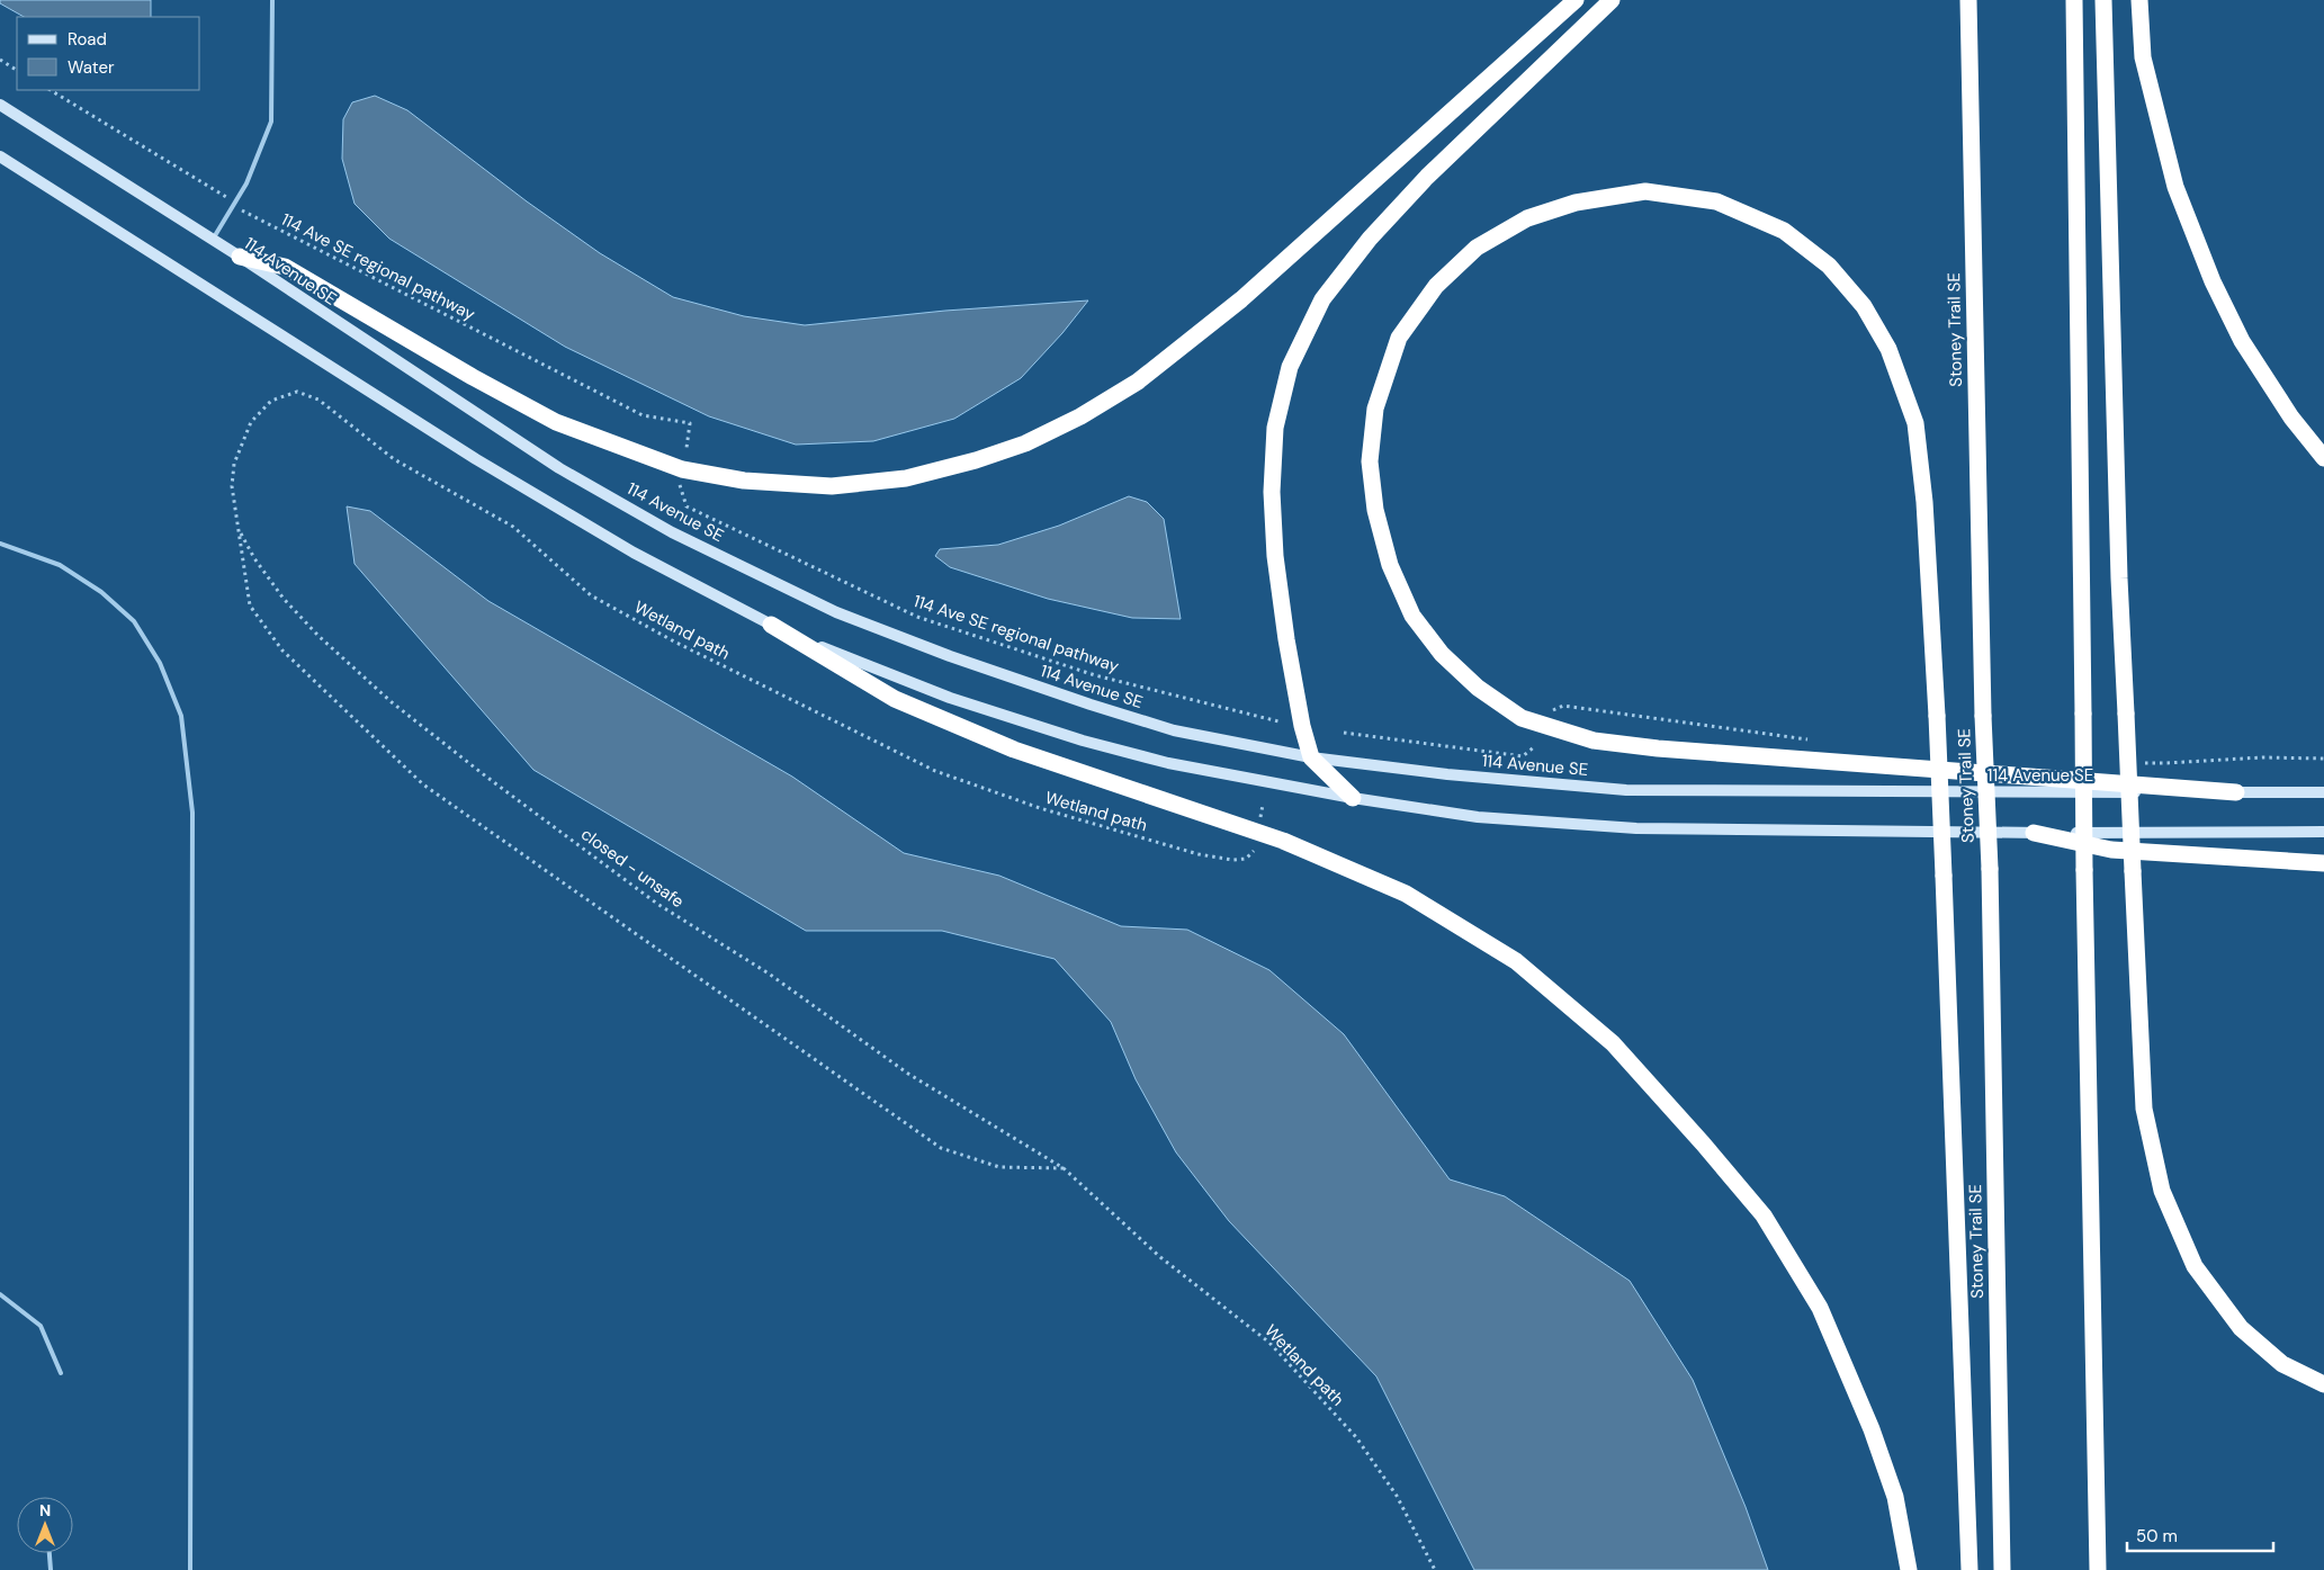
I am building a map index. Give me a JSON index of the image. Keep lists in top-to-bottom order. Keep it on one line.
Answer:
{"streets":{"highway":["Stoney Trail SE"],"main road":["114 Avenue SE"],"path":["114 Ave SE regional pathway","Wetland path","closed - unsafe"]},"crossings":[["Wetland path","closed - unsafe"]],"legend":["Road","Water"],"scale_bar":"50 m","north":"top"}
